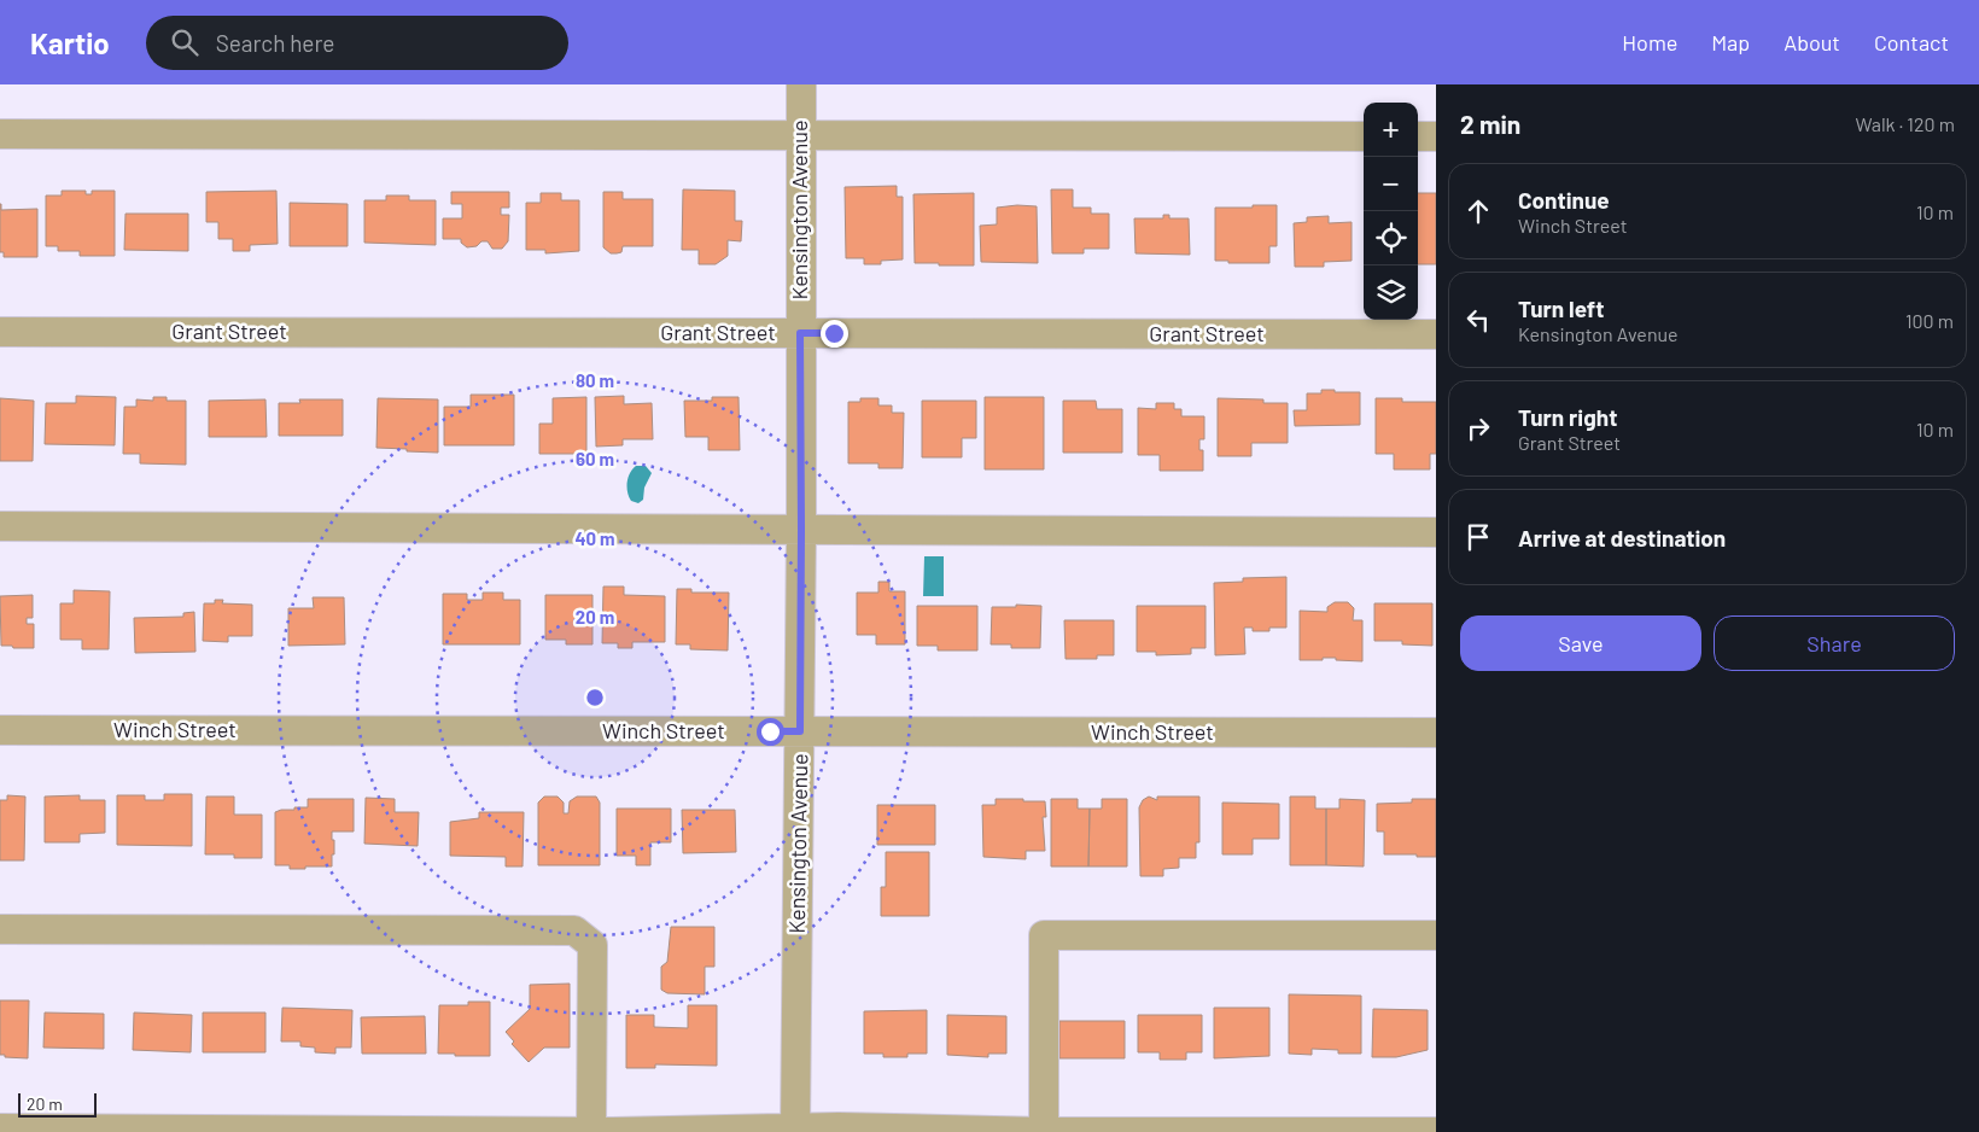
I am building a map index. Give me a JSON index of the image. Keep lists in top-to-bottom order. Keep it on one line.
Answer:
{"streets":{"street":["Kensington Avenue","Grant Street","Winch Street"]},"crossings":[["Kensington Avenue","Grant Street"],["Kensington Avenue","Winch Street"]],"scale_bar":"20 m","page":{"header":"Kartio","search":"Search here","nav":["Home","Map","About","Contact"],"heading":["2 min","Walk · 120 m"],"map_buttons":["+","−"],"list":[["Continue","Winch Street","10 m"],["Turn left","Kensington Avenue","100 m"],["Turn right","Grant Street","10 m"],"Arrive at destination"],"buttons":["Save","Share"],"scale":"20 m"},"rings":["80 m","60 m","40 m","20 m"]}
